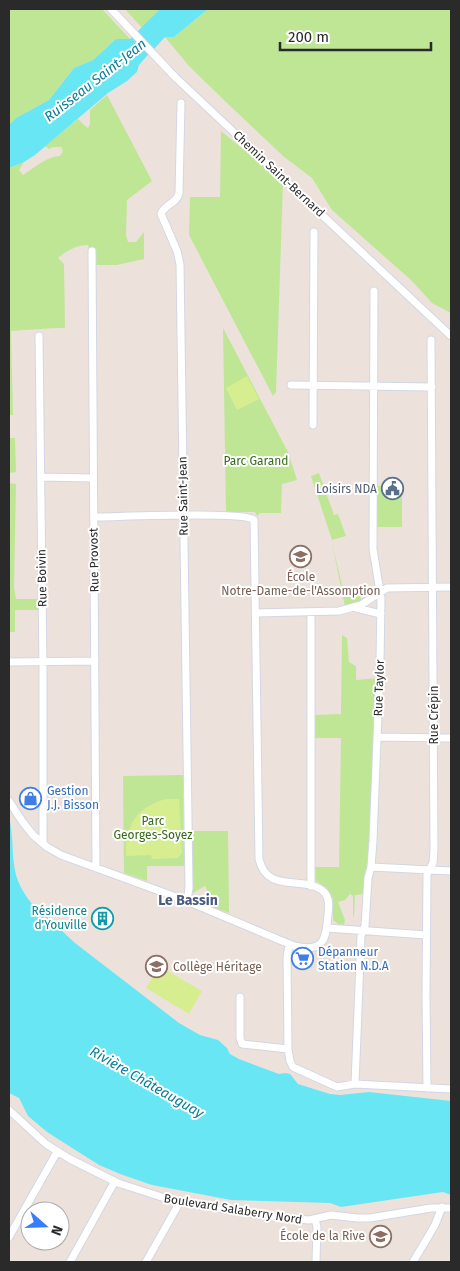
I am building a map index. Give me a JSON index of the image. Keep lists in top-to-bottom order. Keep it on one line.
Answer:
{"streets":{"street":["Chemin Saint-Bernard","Rue Saint-Jean","Rue Provost","Rue Boivin","Rue Taylor","Rue Crépin","Boulevard Salaberry Nord"]},"districts":["Le Bassin"],"water":["Ruisseau Saint-Jean","Rivière Châteauguay"],"parks":["Parc Garand","Parc Georges-Soyez"],"places":{"public building":["Loisirs NDA"],"school or university":["École Notre-Dame-de-l'Assomption","Collège Héritage","École de la Rive"],"shop":["Gestion J.J. Bisson"],"building":["Résidence d'Youville"],"supermarket":["Dépanneur Station N.D.A"]},"scale_bar":"200 m","north":"right"}
